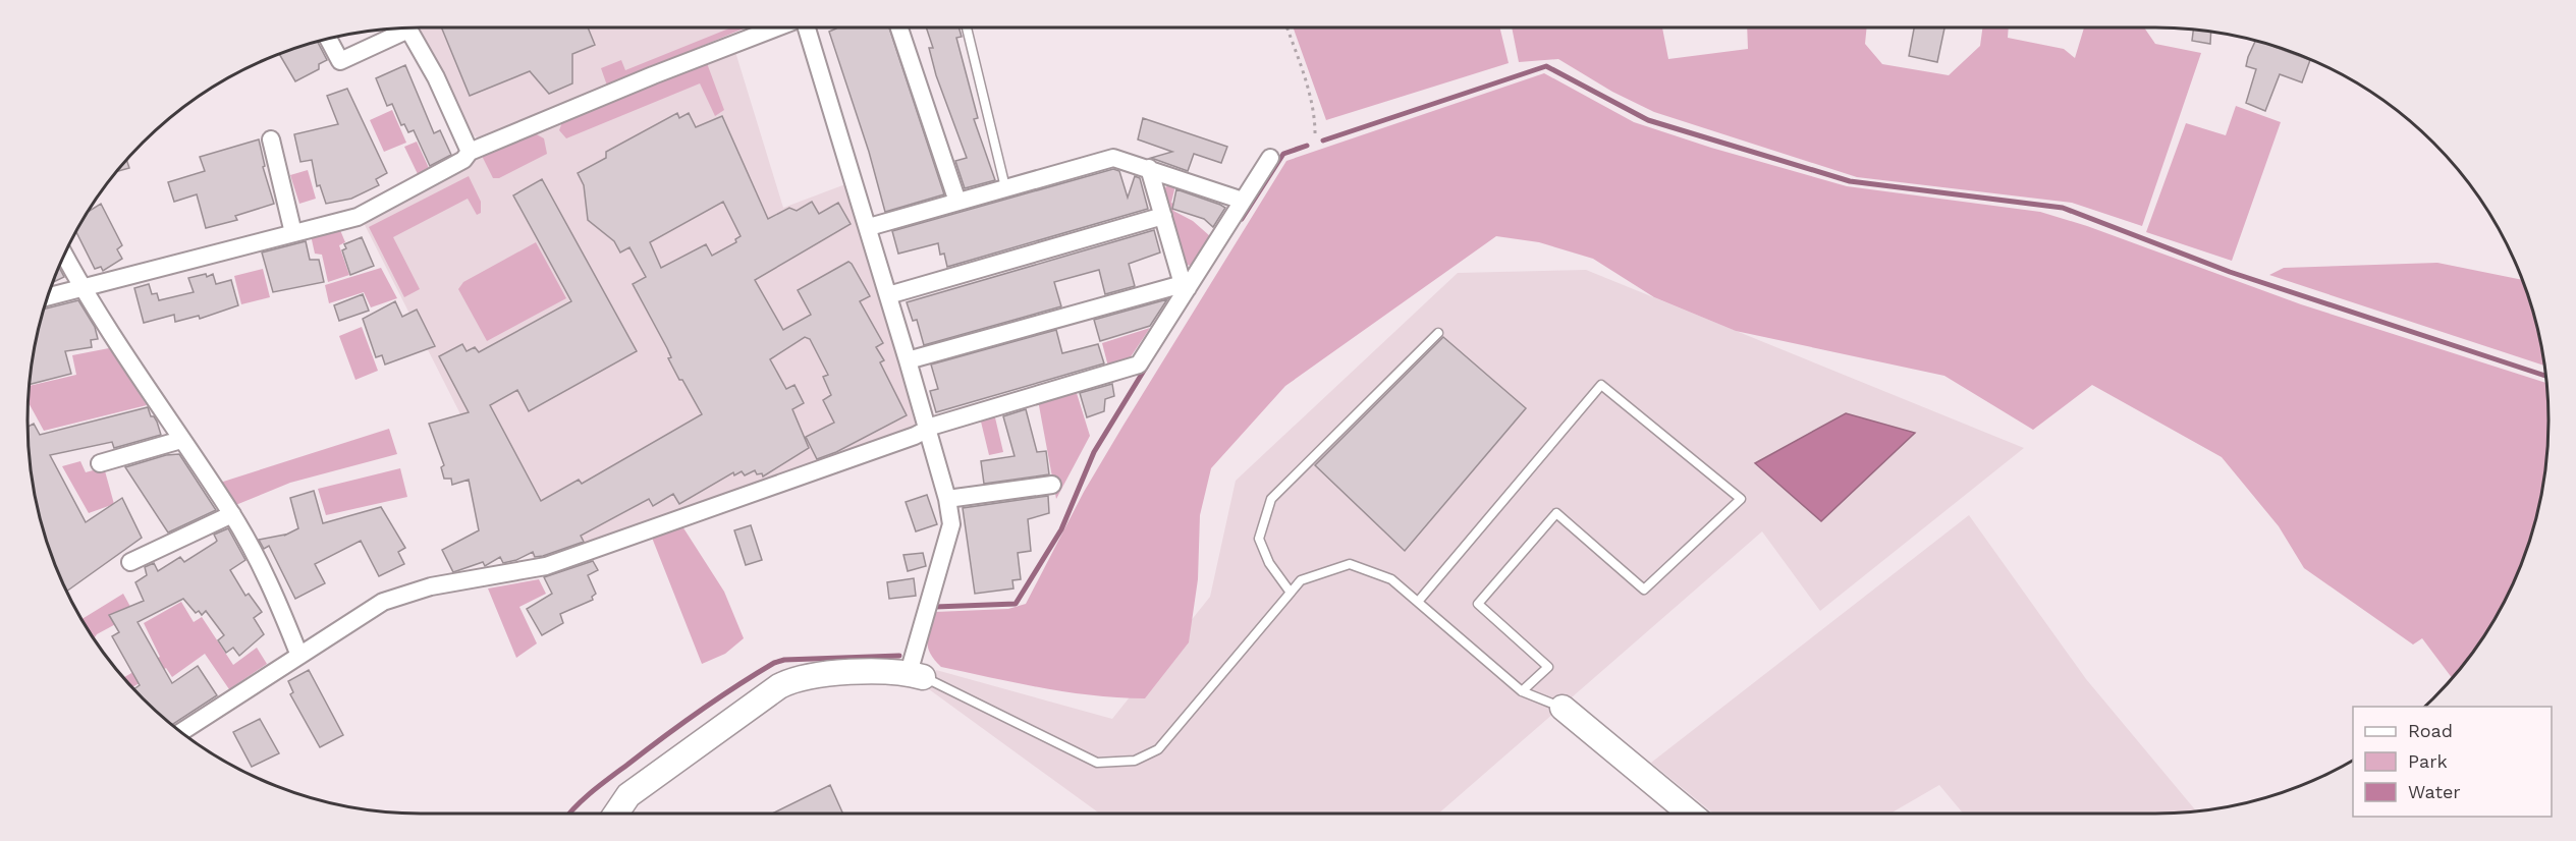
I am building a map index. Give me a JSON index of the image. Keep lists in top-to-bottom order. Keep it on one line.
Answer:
{"legend":["Road","Park","Water"]}
